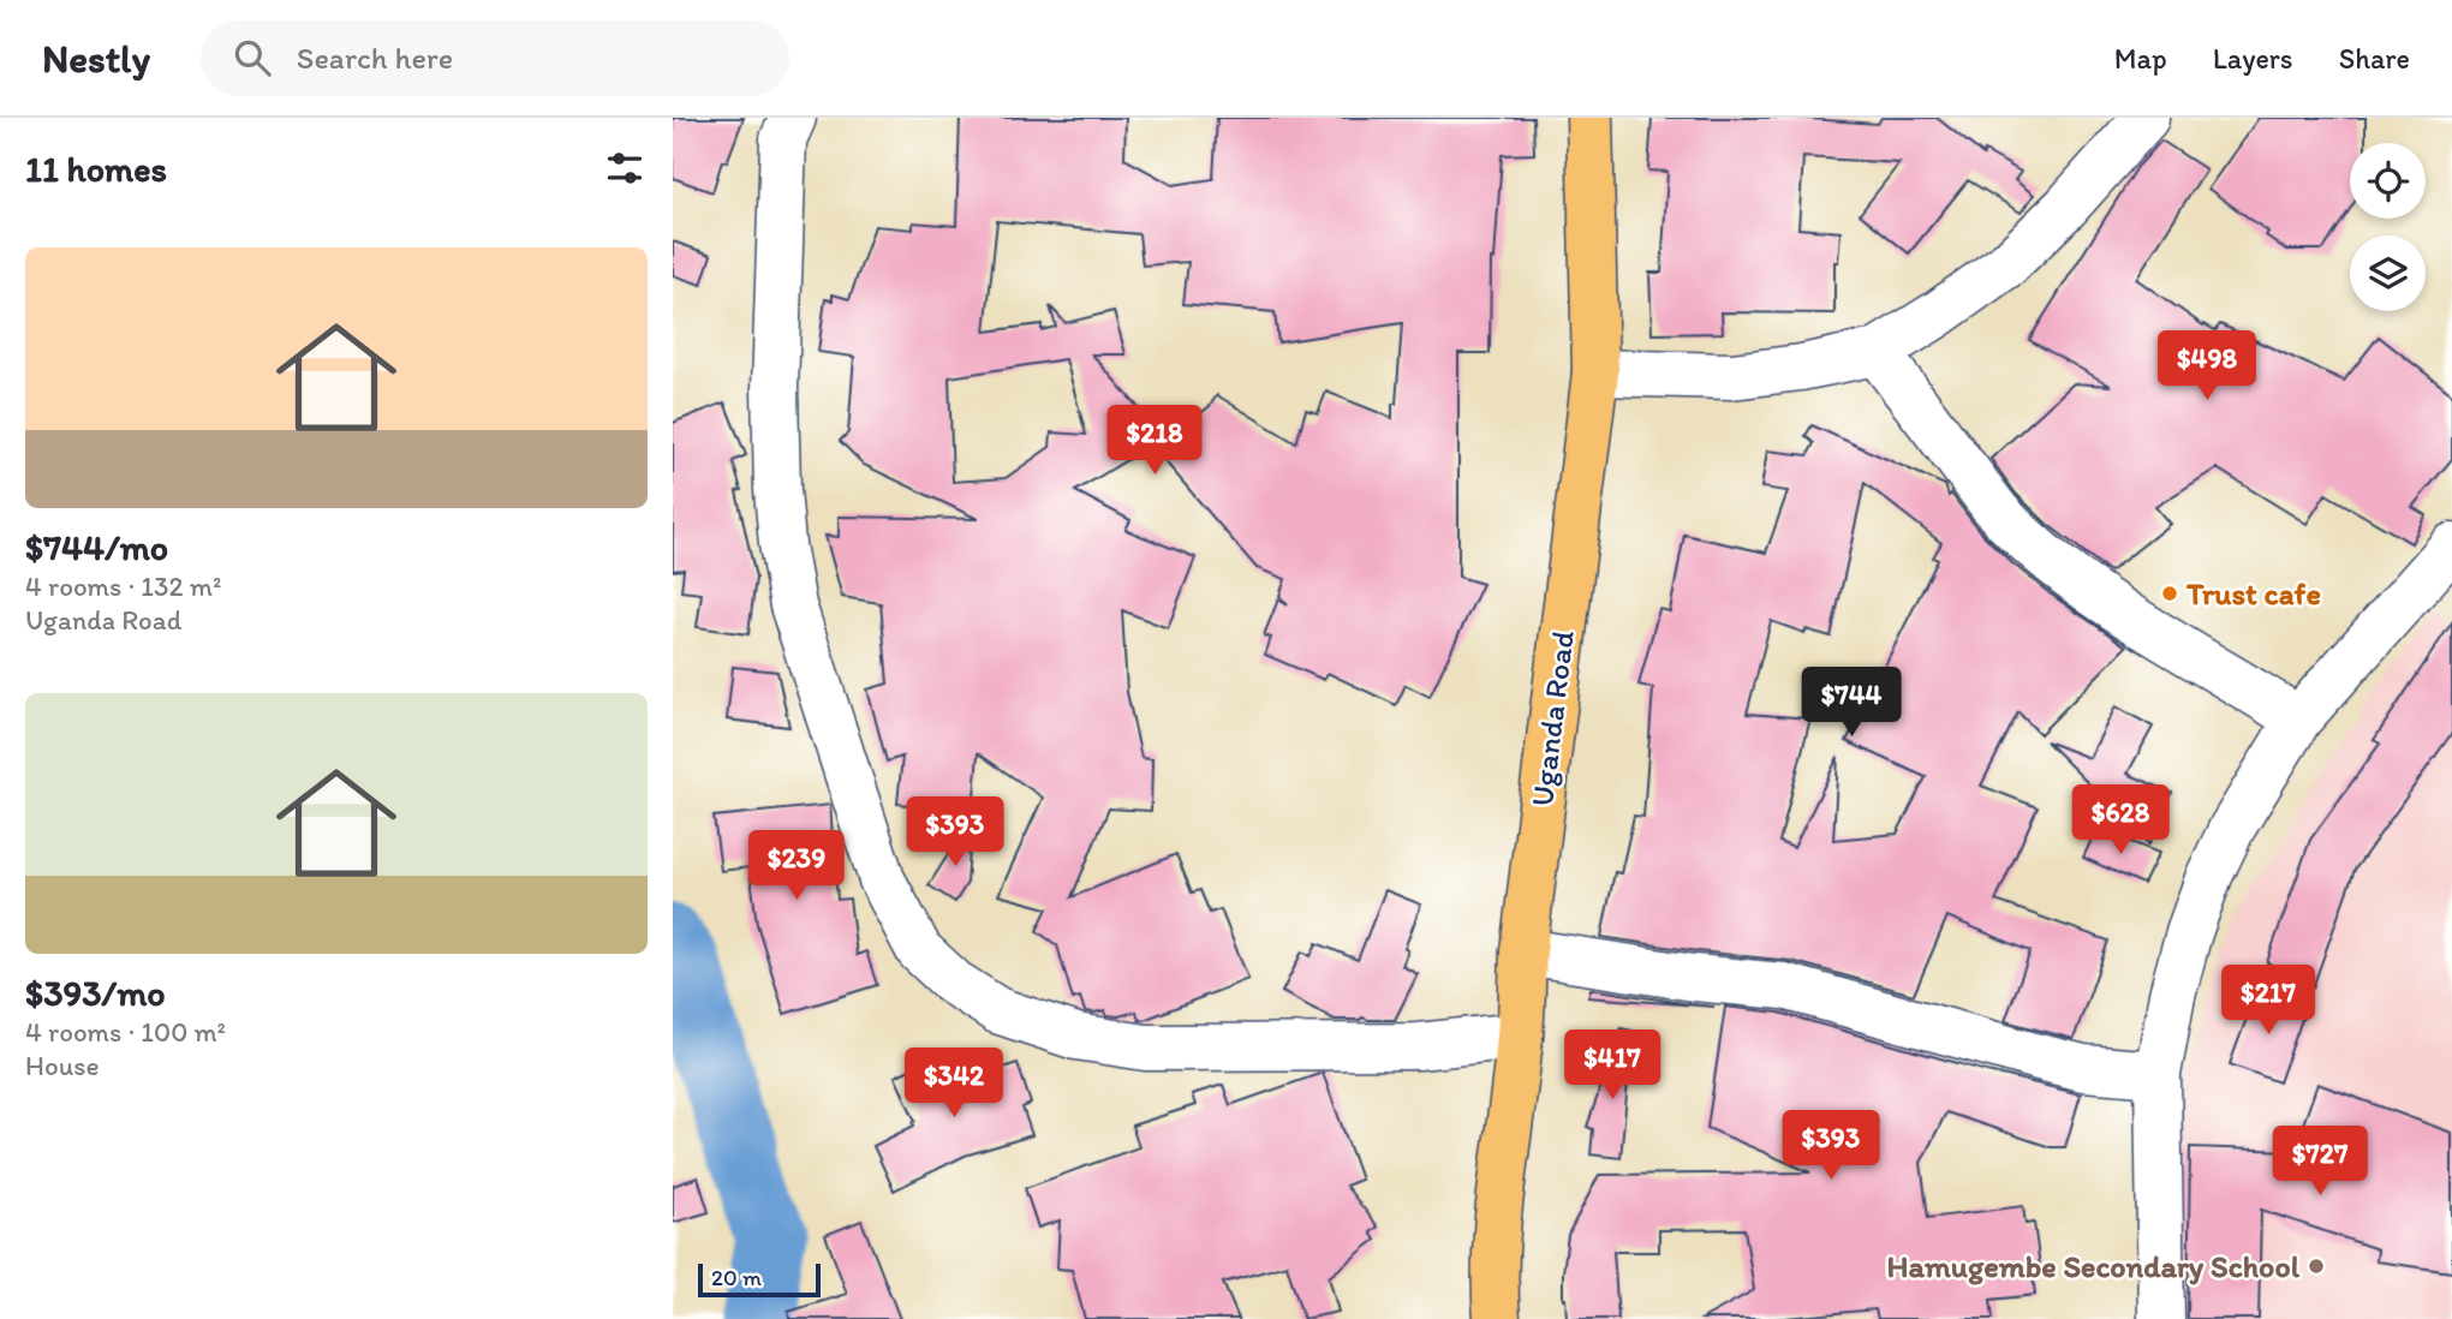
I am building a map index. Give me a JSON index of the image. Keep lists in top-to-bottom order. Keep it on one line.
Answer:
{"streets":{"main road":["Uganda Road"]},"places":["Trust cafe","Hamugembe Secondary School"],"scale_bar":"20 m","page":{"header":"Nestly","search":"Search here","nav":["Map","Layers","Share"],"heading":"11 homes","list":[{"name":"$744/mo","note":"4 rooms · 132 m² · Uganda Road"},{"name":"$393/mo","note":"4 rooms · 100 m² · House"}],"price":["$498","$218","$744","$628","$393","$239","$217","$417","$342","$393","$727"],"scale":"20 m"}}
